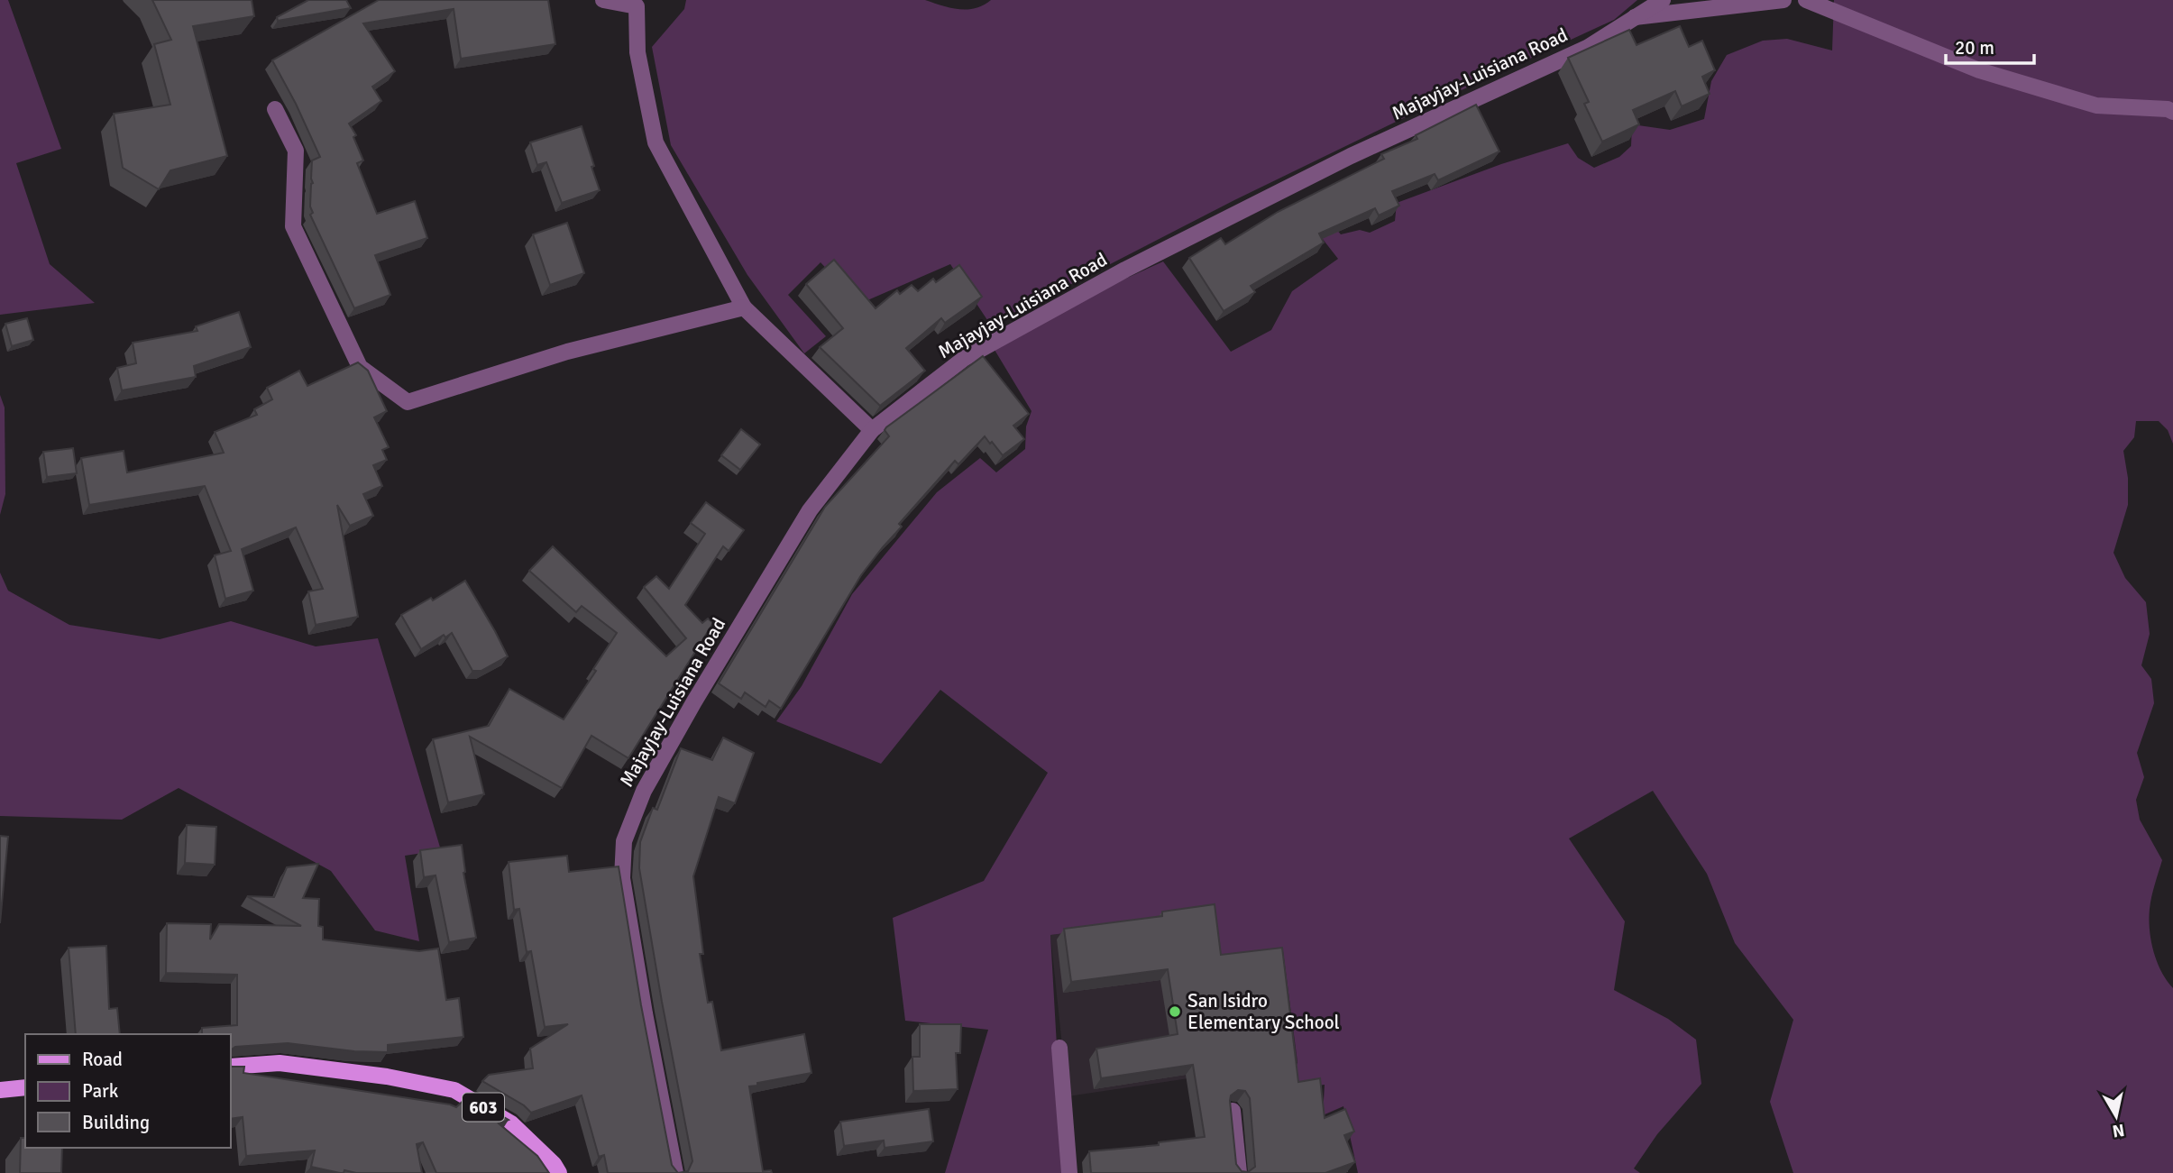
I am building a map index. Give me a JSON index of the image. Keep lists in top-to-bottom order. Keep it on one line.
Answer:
{"streets":{"main road":["603"],"street":["Majayjay-Luisiana Road"]},"places":["San Isidro Elementary School"],"legend":["Road","Park","Building"],"scale_bar":"20 m","north":"bottom"}
